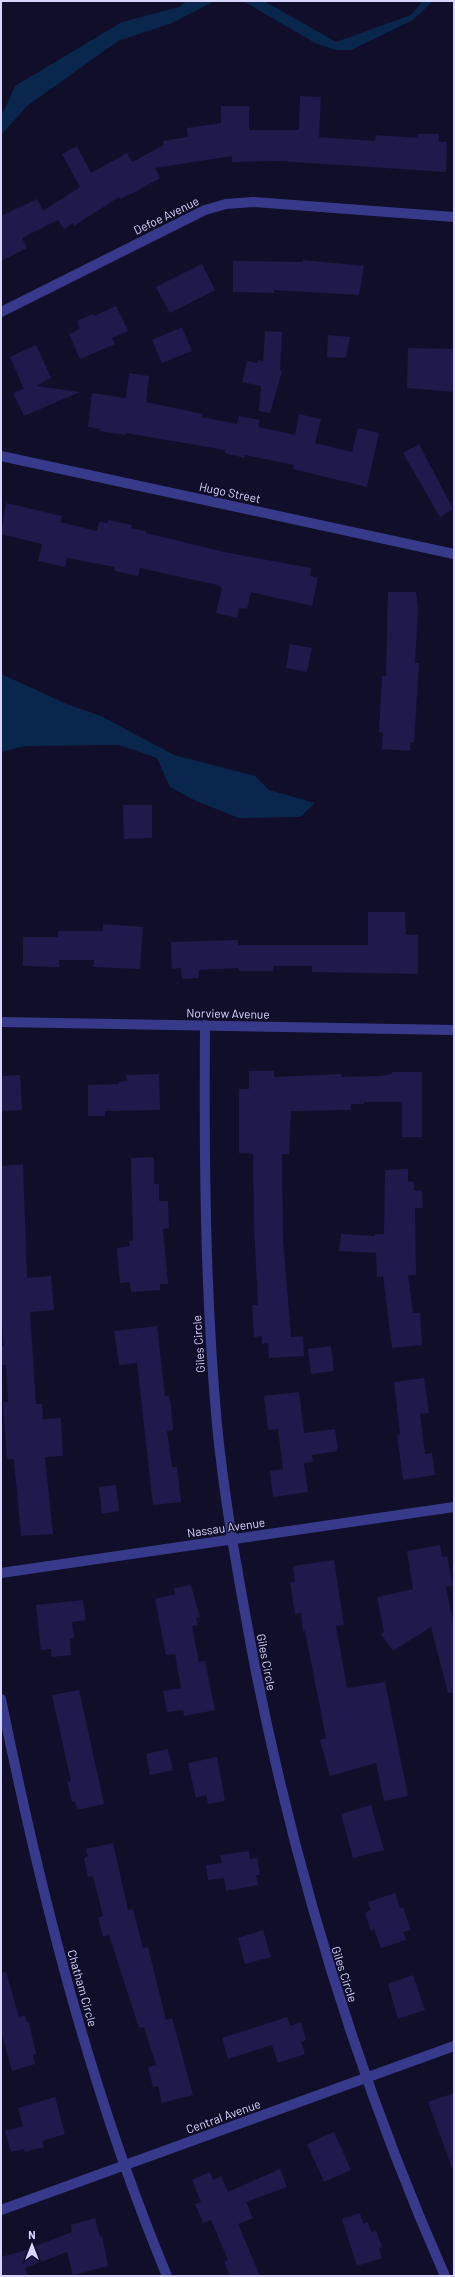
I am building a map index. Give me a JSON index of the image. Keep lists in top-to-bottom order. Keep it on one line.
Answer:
{"streets":{"street":["Defoe Avenue","Hugo Street","Norview Avenue","Giles Circle","Nassau Avenue","Chatham Circle","Central Avenue"]},"crossings":[["Norview Avenue","Giles Circle"],["Giles Circle","Nassau Avenue"],["Giles Circle","Central Avenue"],["Chatham Circle","Central Avenue"]],"north":"top"}
